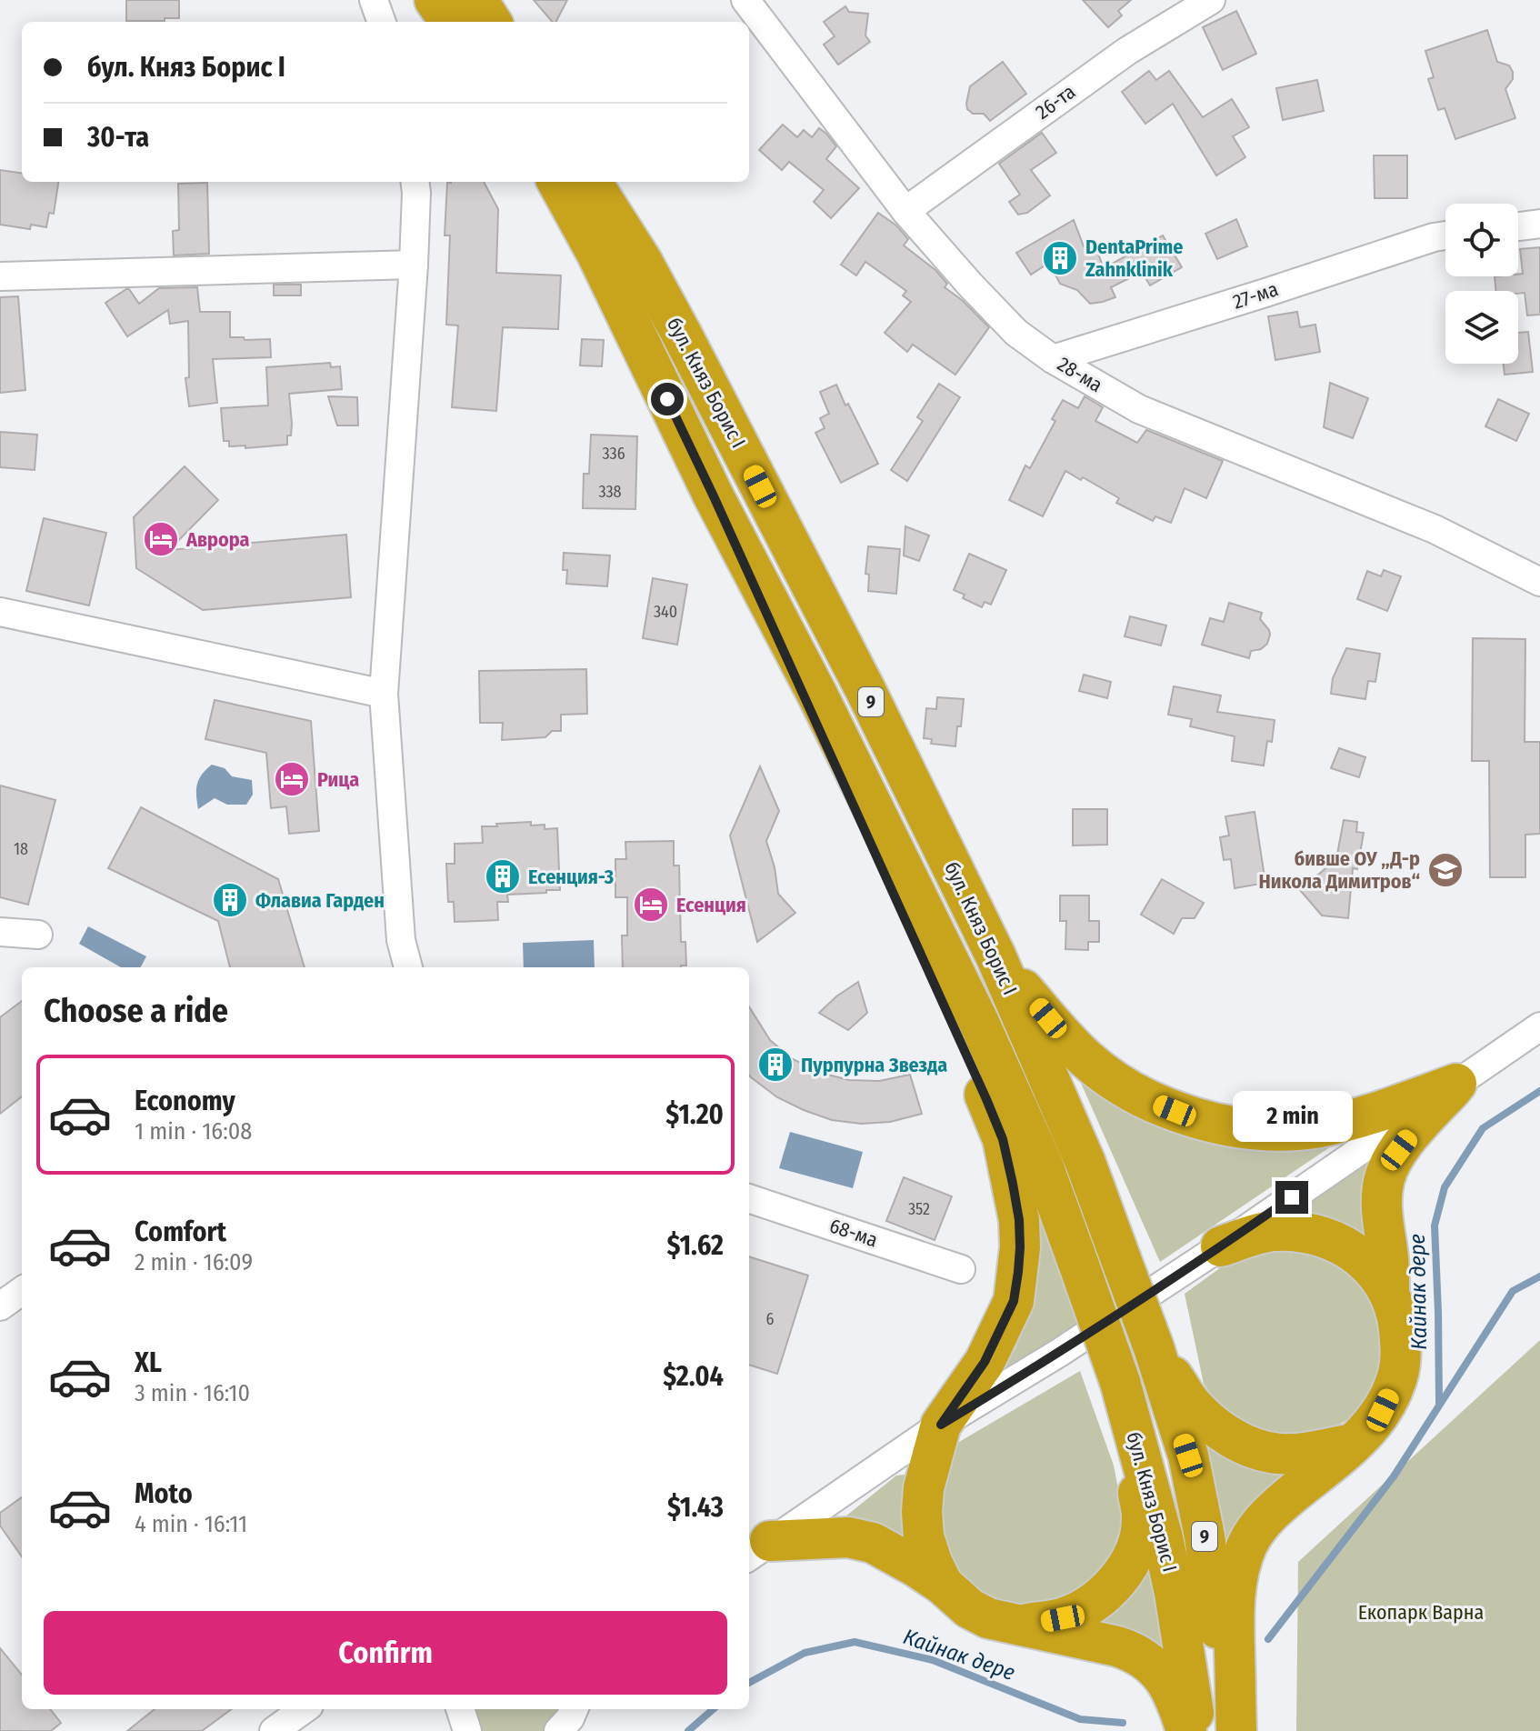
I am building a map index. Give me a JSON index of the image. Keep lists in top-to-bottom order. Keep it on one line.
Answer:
{"streets":{"highway":["бул. Княз Борис I","9"],"street":["26-та","27-ма","28-ма","68-ма"]},"crossings":[["26-та","28-ма"],["27-ма","28-ма"]],"water":["Кайнак дере"],"parks":["Екопарк Варна"],"places":{"building":["DentaPrime Zahnklinik","Есенция-3","Флавиа Гарден","Пурпурна Звезда"],"hotel":["Аврора","Рица","Есенция"],"school or university":["бивше ОУ „Д-р Никола Димитров“"]},"house_numbers":["336","338","340","18","352","6"],"page":{"banner":["бул. Княз Борис I","30-та"],"heading":"Choose a ride","list":[{"name":"Economy","note":"1 min · 16:08","value":"$1.20"},{"name":"Comfort","note":"2 min · 16:09","value":"$1.62"},{"name":"XL","note":"3 min · 16:10","value":"$2.04"},{"name":"Moto","note":"4 min · 16:11","value":"$1.43"}],"bubble":"2 min","buttons":"Confirm"}}
